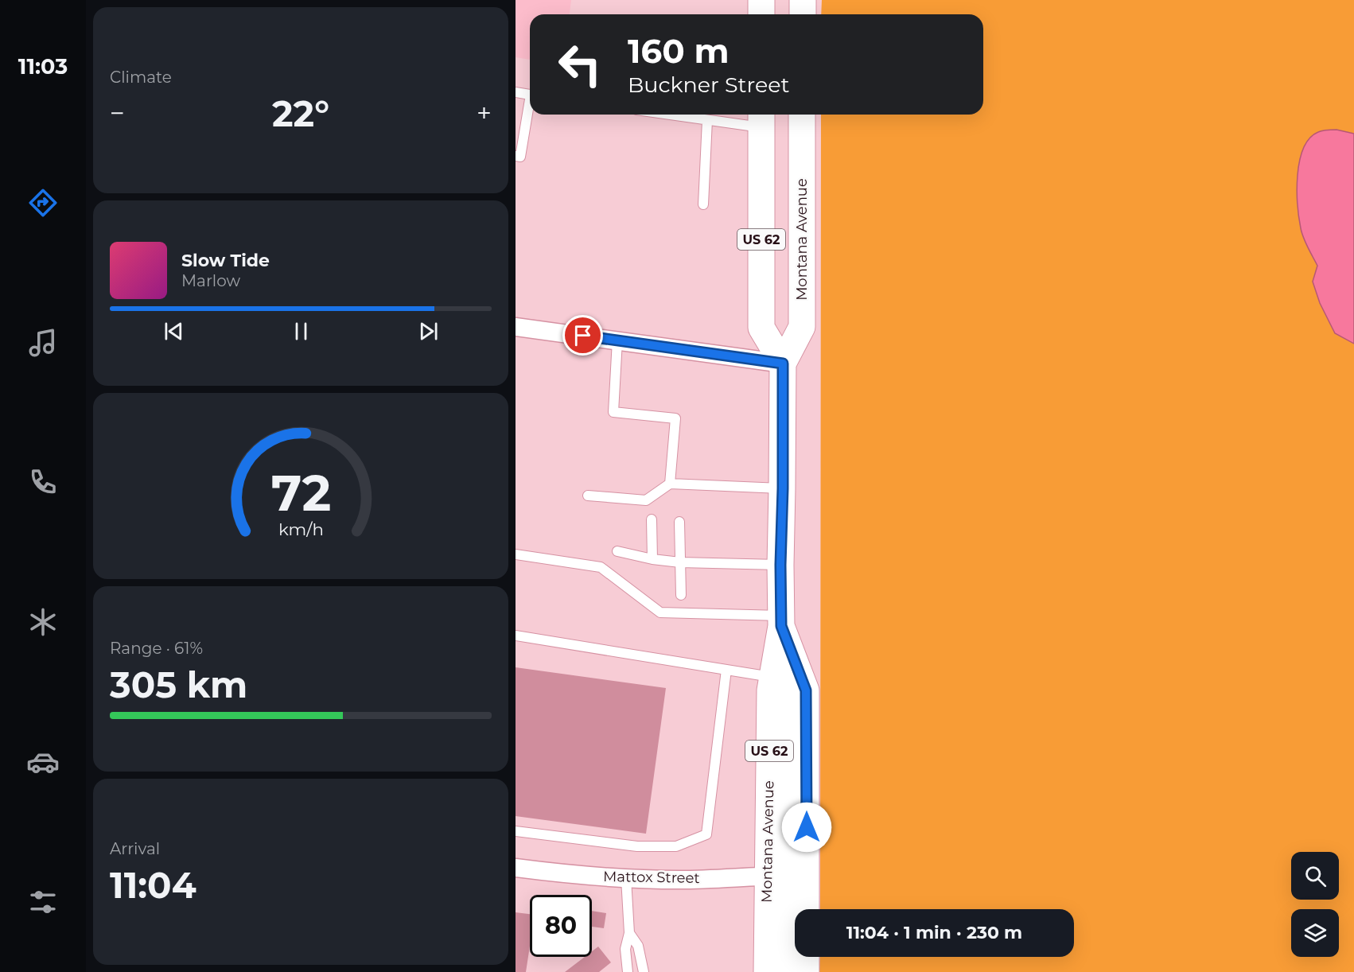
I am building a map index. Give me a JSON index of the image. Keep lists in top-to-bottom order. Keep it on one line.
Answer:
{"streets":{"highway":["US 62","Montana Avenue"],"street":["Mattox Street"]},"crossings":[["US 62","Montana Avenue"],["Montana Avenue","Mattox Street"]],"page":{"tabs":"11:03","tile":["Climate",["Range · 61%","305 km"],["Arrival","11:04"]],"turn":["160 m","Buckner Street"],"heat":["−","22°","+"],"song":["Slow Tide","Marlow"],"limit":"80","trip":"11:04 · 1 min · 230 m","gauge":["72","km/h"]}}
